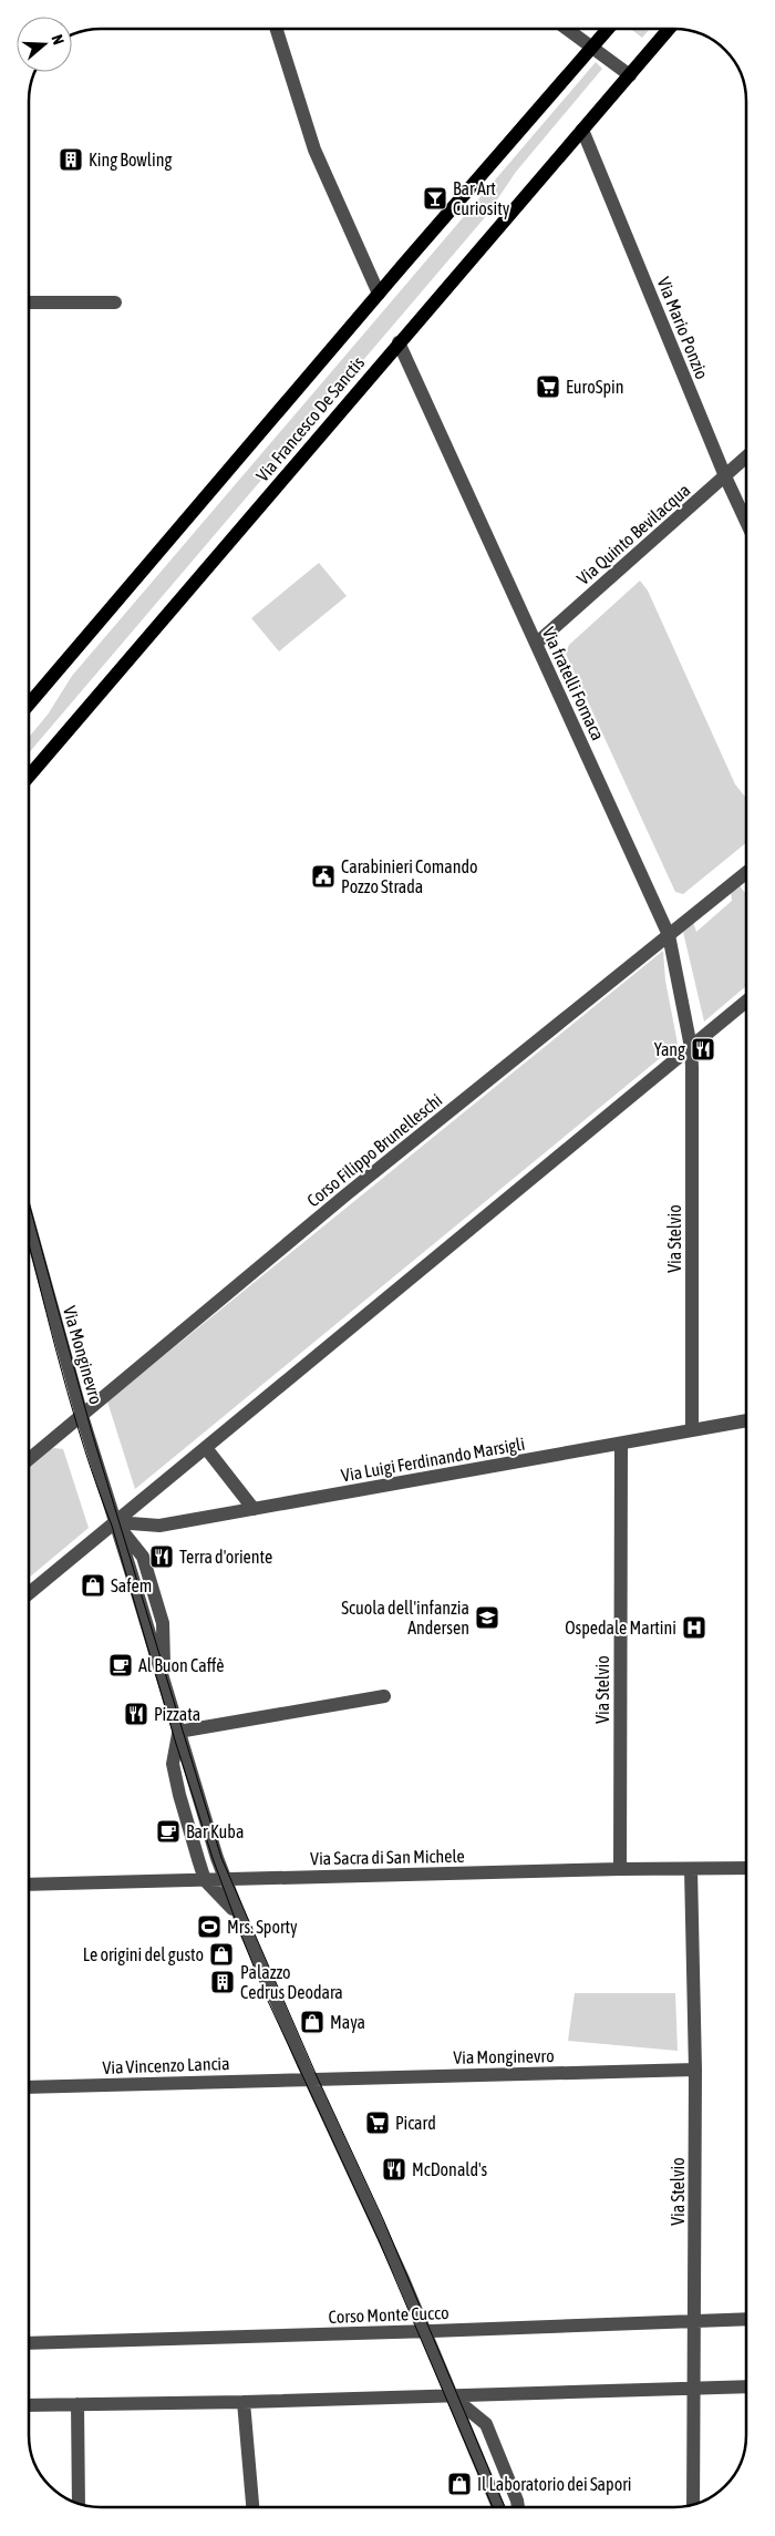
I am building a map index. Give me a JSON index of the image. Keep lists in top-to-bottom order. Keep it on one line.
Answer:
{"streets":{"main road":["Via Francesco De Sanctis"],"street":["Via Mario Ponzio","Via Quinto Bevilacqua","Via fratelli Fornaca","Corso Filippo Brunelleschi","Via Stelvio","Via Monginevro","Via Luigi Ferdinando Marsigli","Via Sacra di San Michele","Via Vincenzo Lancia","Corso Monte Cucco"]},"crossings":[["Via Mario Ponzio","Via Francesco De Sanctis"],["Via Mario Ponzio","Via Quinto Bevilacqua"],["Via Francesco De Sanctis","Via fratelli Fornaca"],["Via Quinto Bevilacqua","Via fratelli Fornaca"],["Via fratelli Fornaca","Corso Filippo Brunelleschi"],["Via fratelli Fornaca","Via Stelvio"],["Corso Filippo Brunelleschi","Via Monginevro"],["Via Stelvio","Via Monginevro"],["Via Stelvio","Via Luigi Ferdinando Marsigli"],["Via Stelvio","Via Sacra di San Michele"],["Via Stelvio","Corso Monte Cucco"],["Via Monginevro","Via Luigi Ferdinando Marsigli"],["Via Monginevro","Via Sacra di San Michele"],["Via Monginevro","Via Vincenzo Lancia"],["Via Monginevro","Corso Monte Cucco"]],"places":{"building":["King Bowling","Palazzo Cedrus Deodara"],"bar":["Bar Art Curiosity"],"supermarket":["EuroSpin","Picard"],"public building":["Carabinieri Comando Pozzo Strada"],"restaurant":["Yang","Terra d'oriente","Pizzata","McDonald's"],"shop":["Safem","Le origini del gusto","Maya","Il Laboratorio dei Sapori"],"school or university":["Scuola dell'infanzia Andersen"],"hospital":["Ospedale Martini"],"cafe":["Al Buon Caffè","Bar Kuba"],"sports":["Mrs. Sporty"]},"north":"right"}
